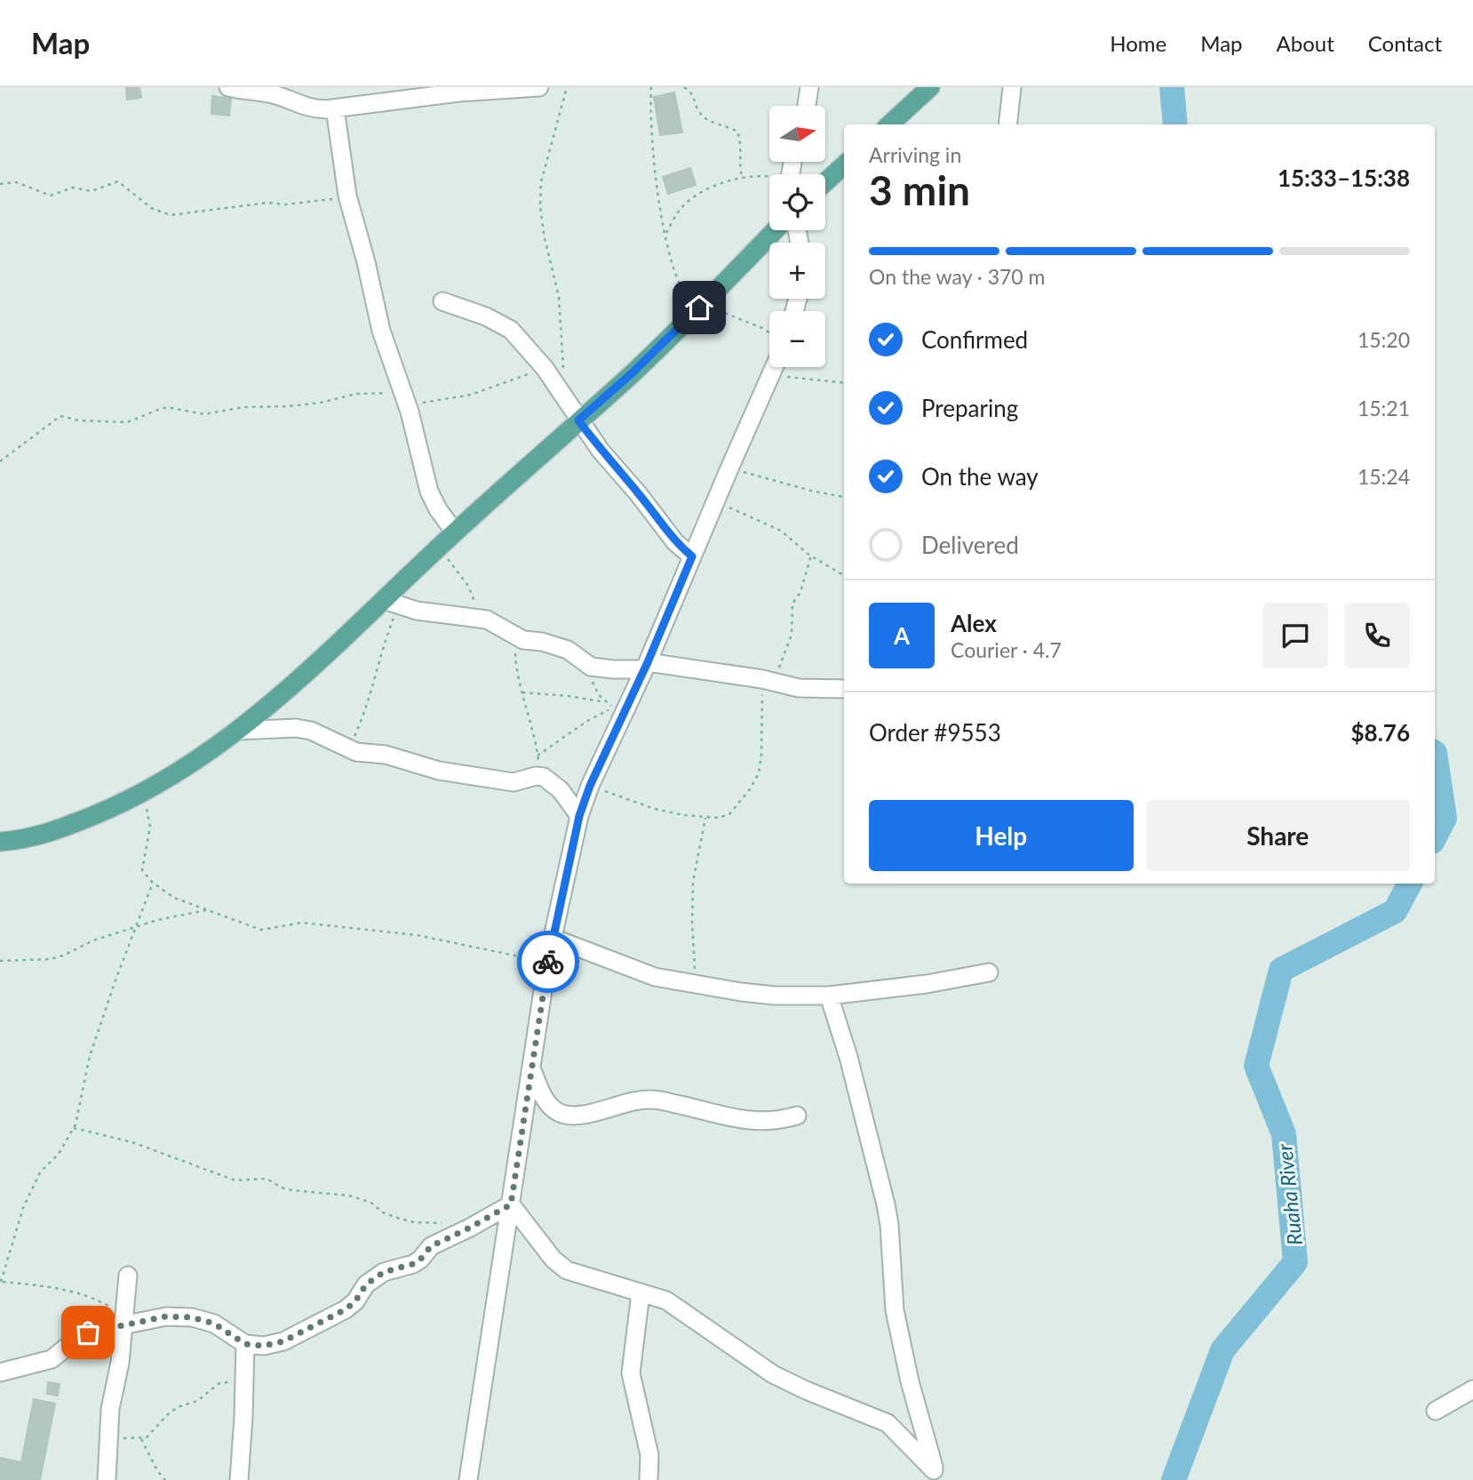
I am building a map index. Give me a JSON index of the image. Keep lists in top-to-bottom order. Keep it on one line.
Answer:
{"water":["Ruaha River"],"north":"right","page":{"header":"Map","nav":["Home","Map","About","Contact"],"map_buttons":["+","−"],"heading":["3 min","Arriving in","15:33–15:38"],"panel":["Alex","Courier · 4.7","Order #9553","$8.76"],"bar":"On the way · 370 m","list":[["Confirmed","15:20"],["Preparing","15:21"],["On the way","15:24"],"Delivered"],"round":"A","buttons":["Help","Share"]}}
